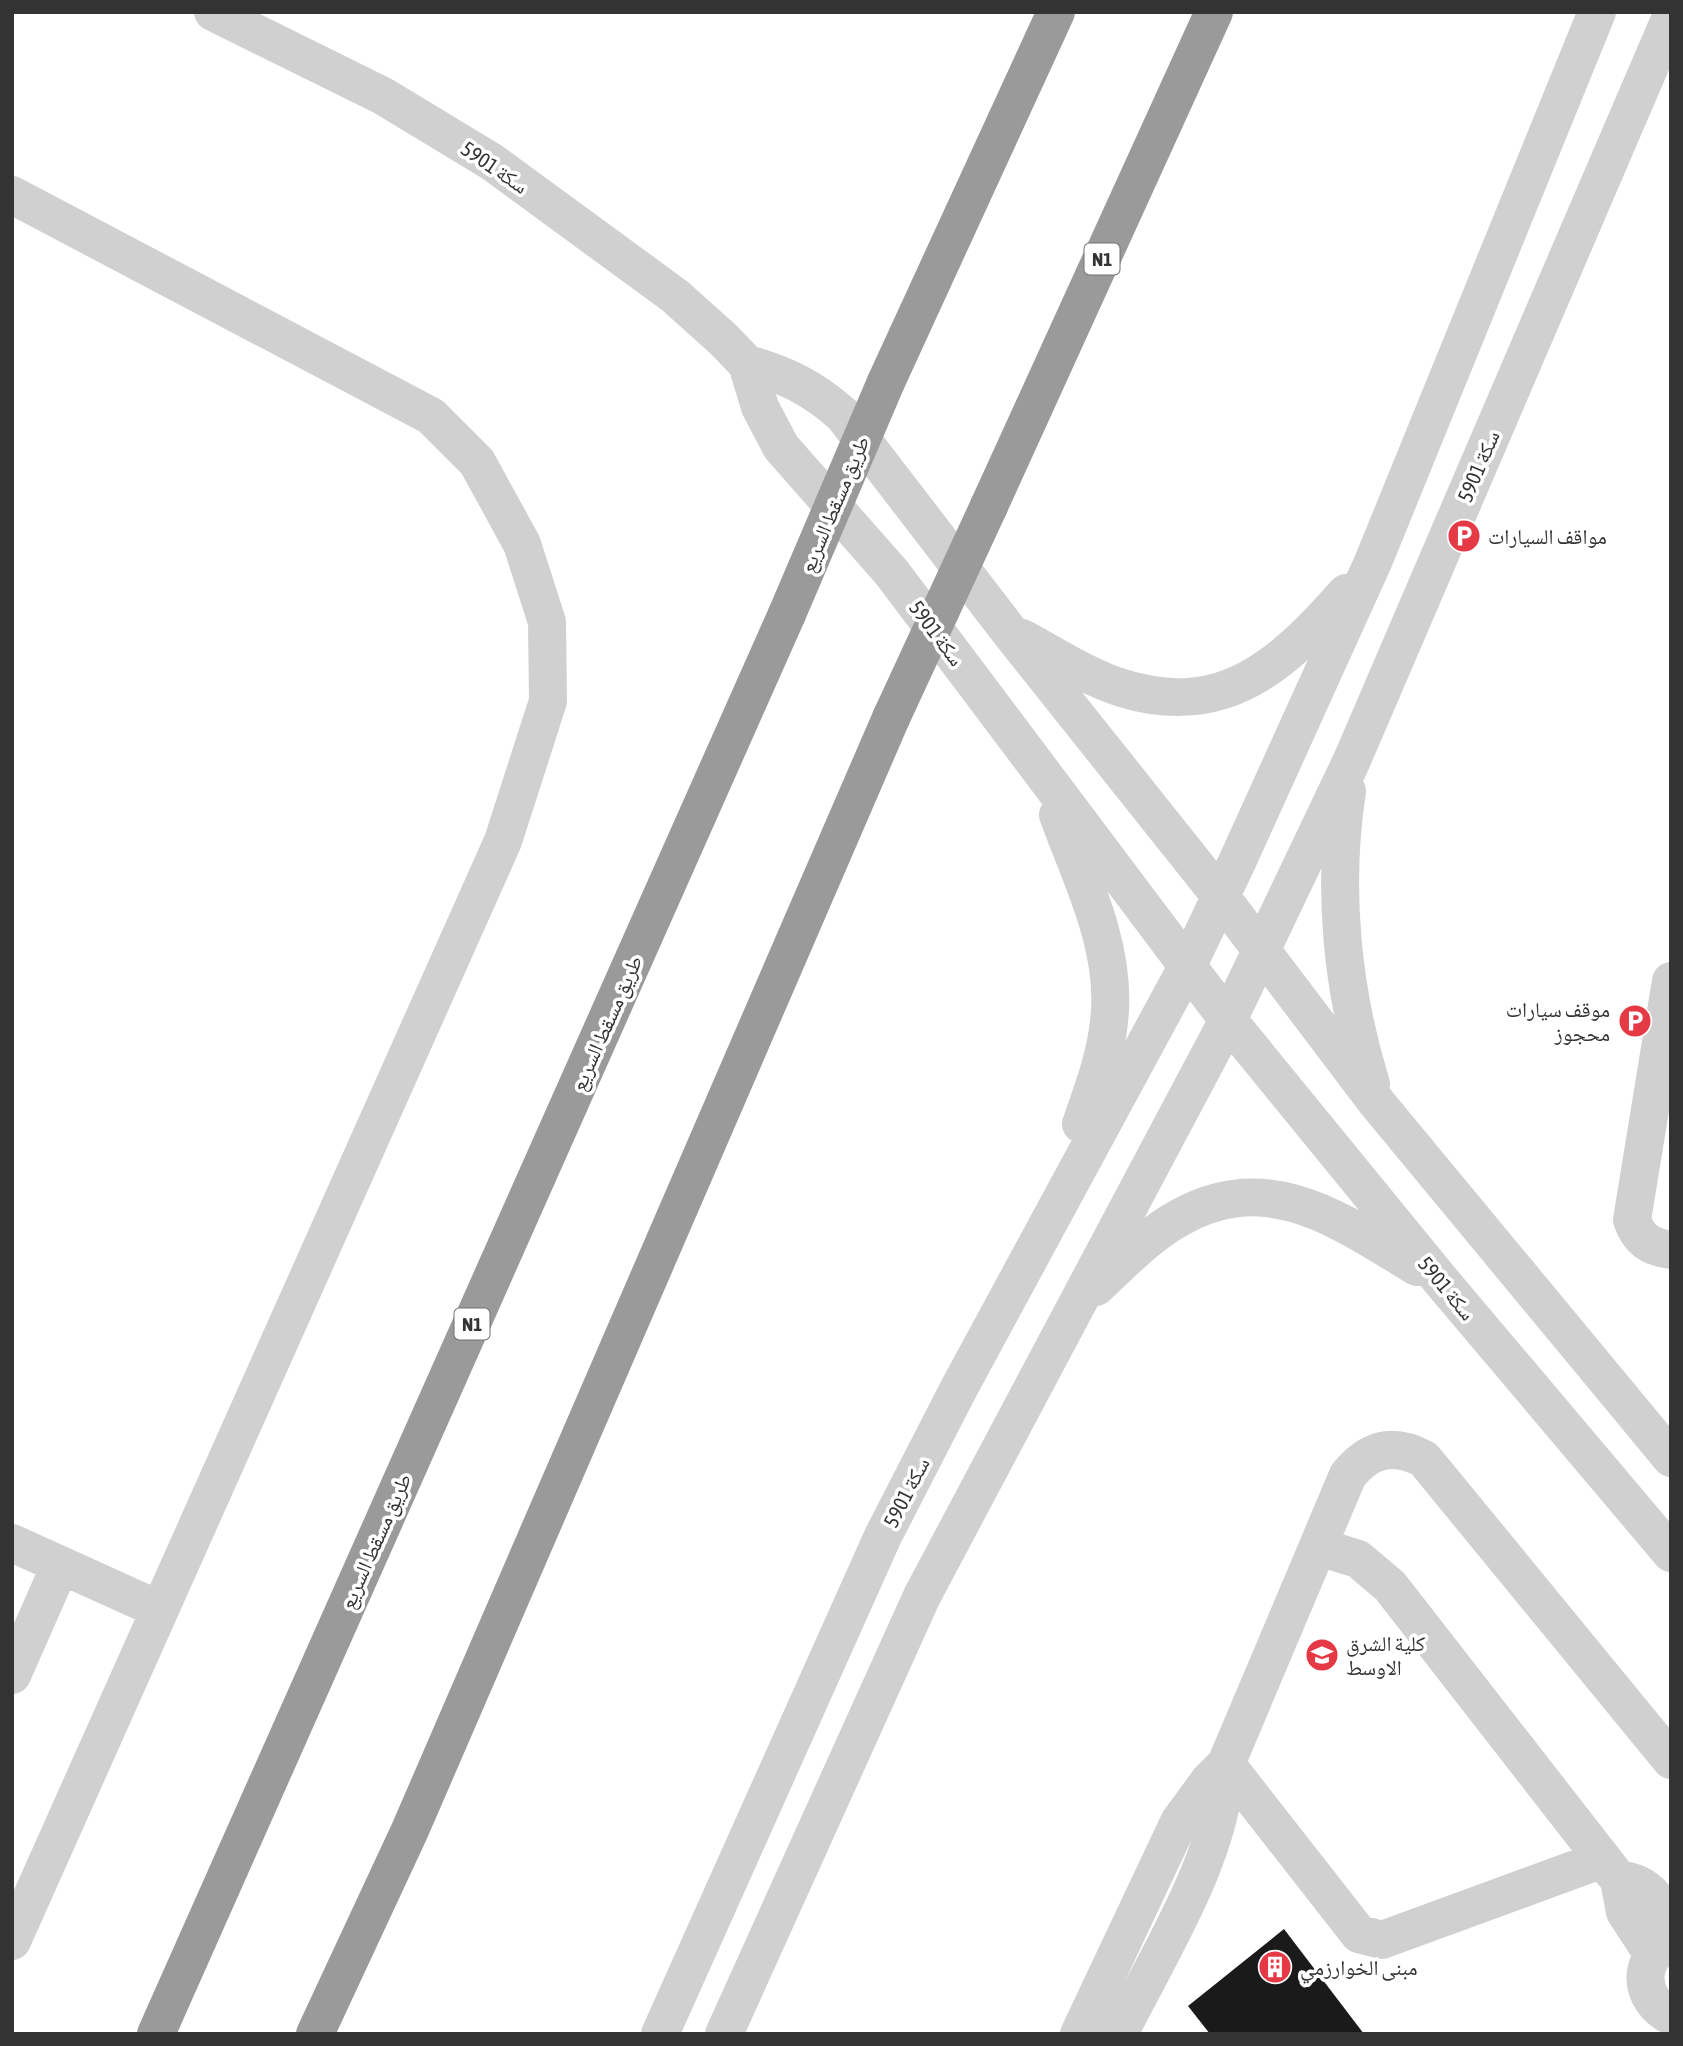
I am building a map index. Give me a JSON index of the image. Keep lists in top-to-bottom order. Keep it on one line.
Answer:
{"streets":{"highway":["N1","طريق مسقط السريع"],"street":["سكة 5901"]},"places":{"parking":["مواقف السيارات","موقف سيارات محجوز"],"school or university":["كلية الشرق الاوسط"],"building":["مبنى الخوارزمي"]}}
